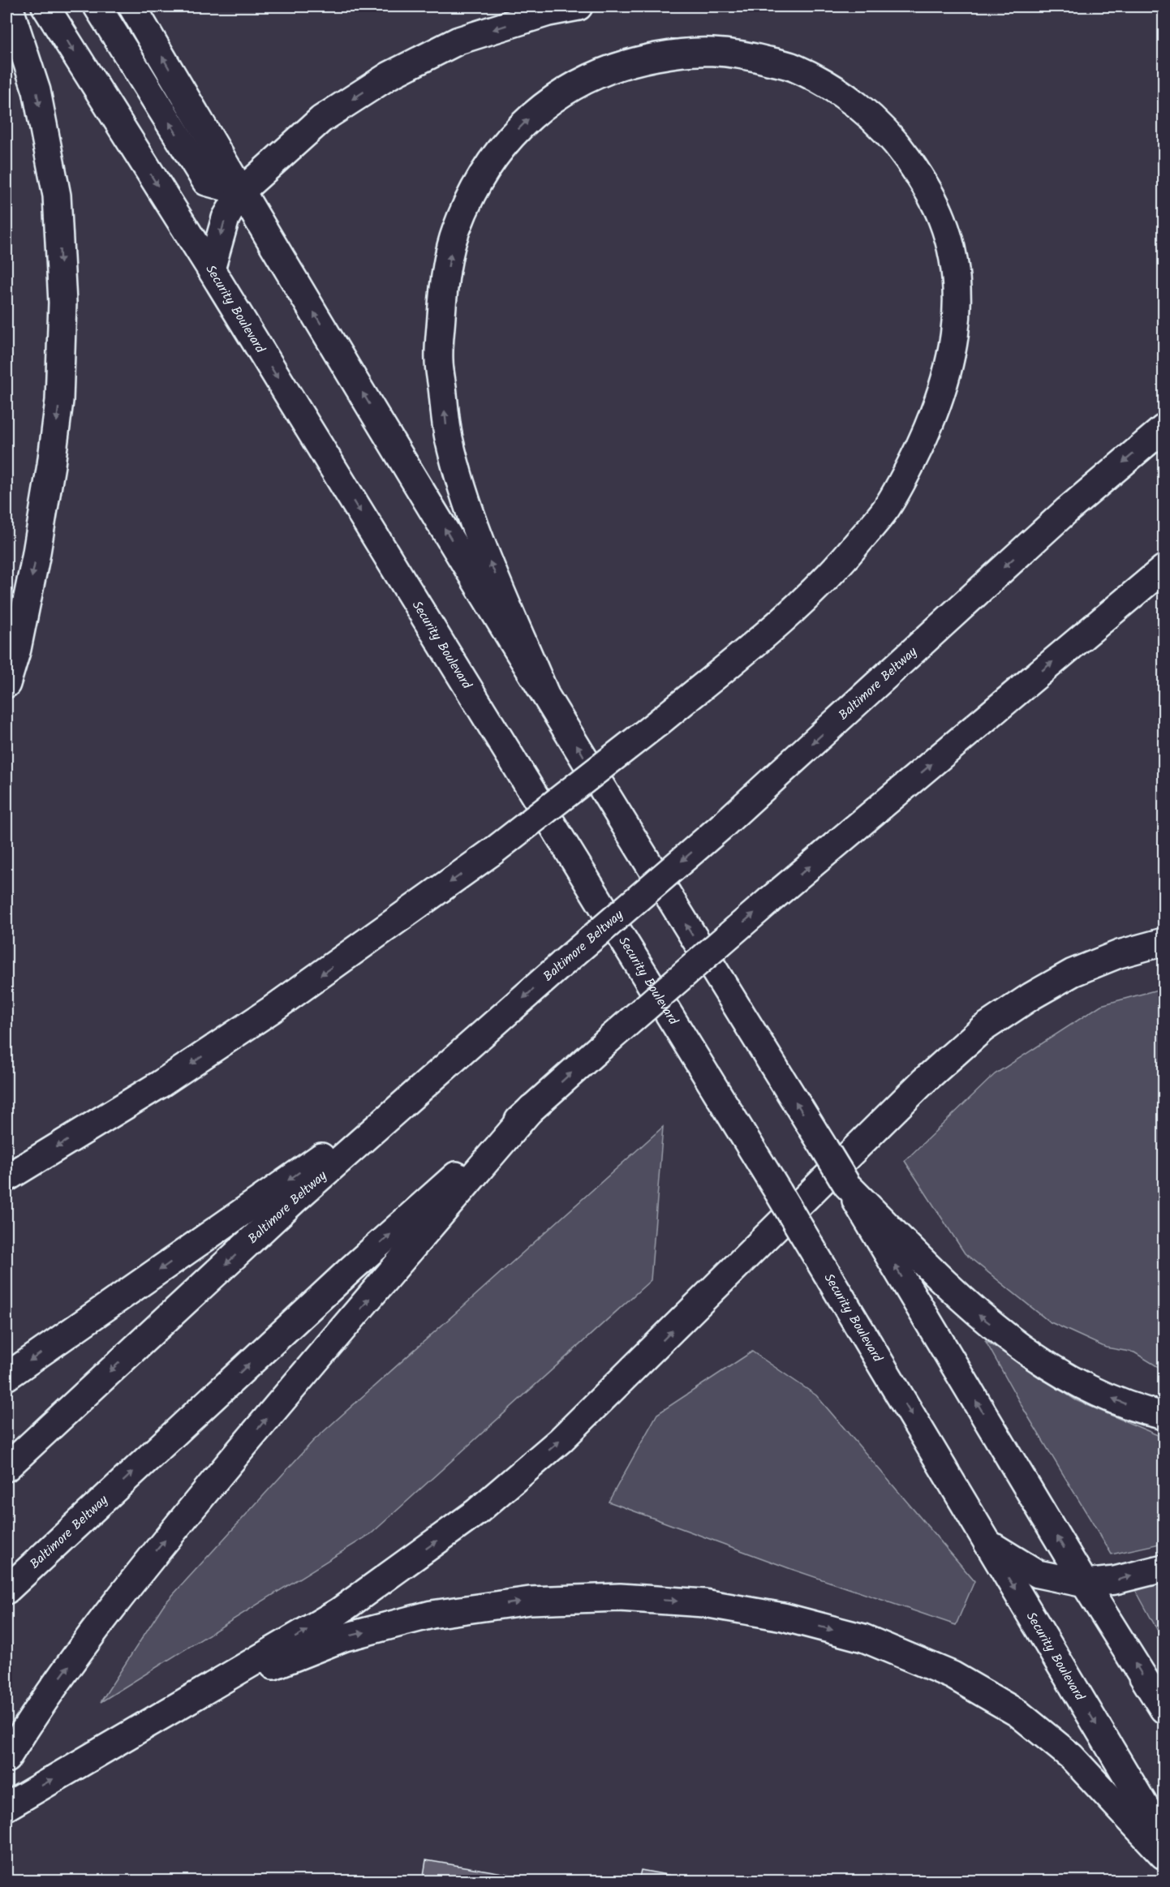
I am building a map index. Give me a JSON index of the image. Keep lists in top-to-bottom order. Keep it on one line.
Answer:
{"streets":{"main road":["Security Boulevard","Baltimore Beltway"]}}
